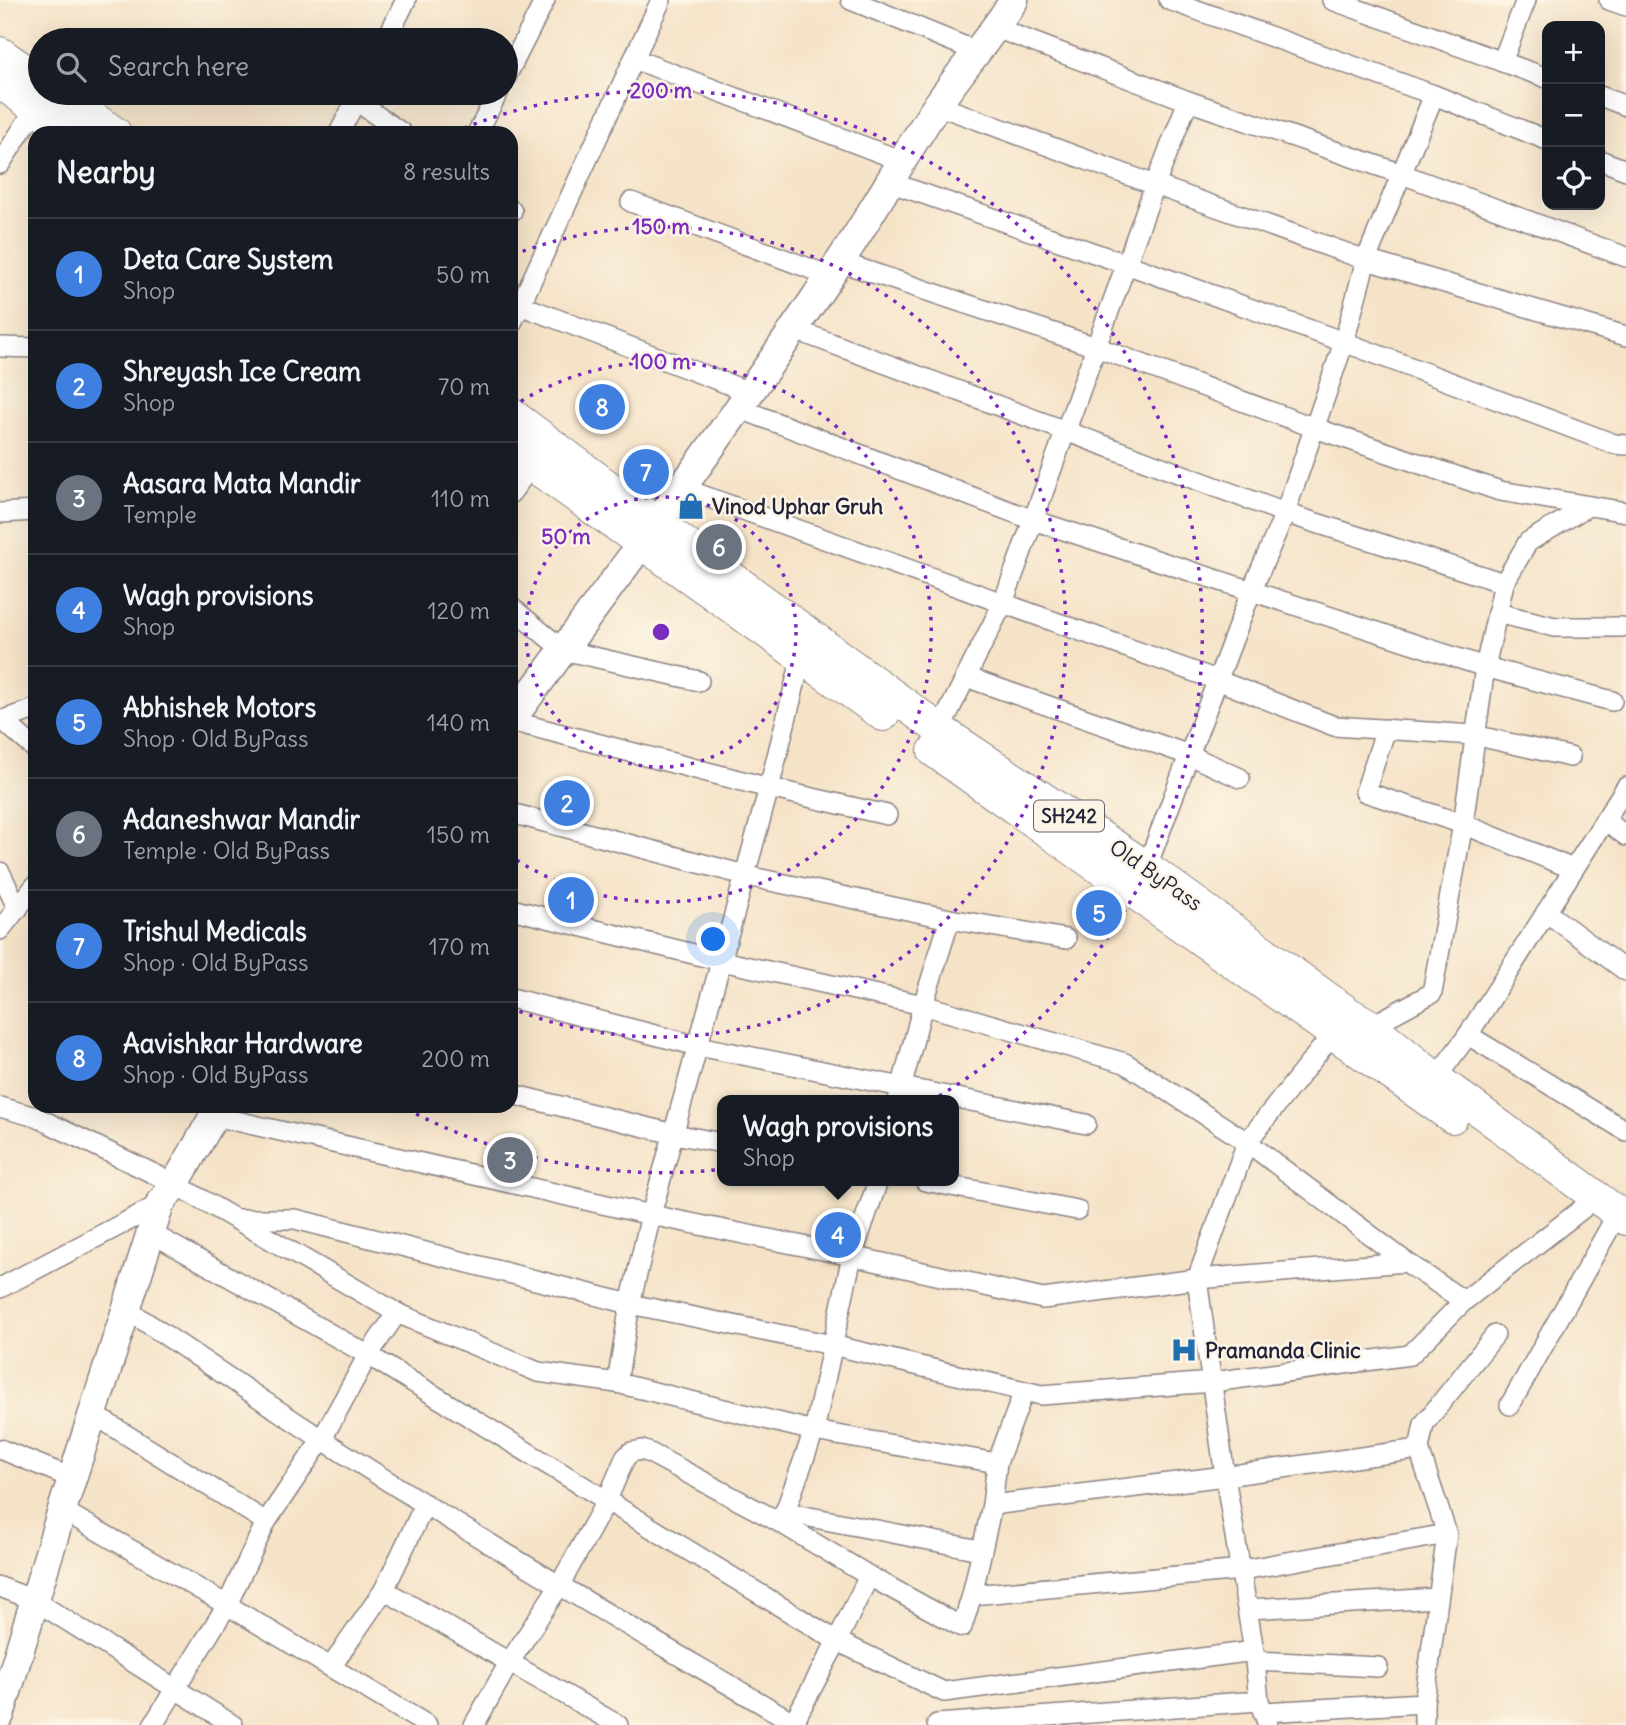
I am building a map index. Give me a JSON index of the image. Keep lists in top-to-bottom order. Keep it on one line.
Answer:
{"streets":{"main road":["SH242","Old ByPass"]},"places":{"shop":["Vinod Uphar Gruh"],"hospital":["Pramanda Clinic"]},"page":{"map_buttons":["+","−"],"search":"Search here","heading":["Nearby","8 results"],"list":[{"mark":"1","name":"Deta Care System","note":"Shop","value":"50 m"},{"mark":"2","name":"Shreyash Ice Cream","note":"Shop","value":"70 m"},{"mark":"3","name":"Aasara Mata Mandir","note":"Temple","value":"110 m"},{"mark":"4","name":"Wagh provisions","note":"Shop","value":"120 m"},{"mark":"5","name":"Abhishek Motors","note":"Shop · Old ByPass","value":"140 m"},{"mark":"6","name":"Adaneshwar Mandir","note":"Temple · Old ByPass","value":"150 m"},{"mark":"7","name":"Trishul Medicals","note":"Shop · Old ByPass","value":"170 m"},{"mark":"8","name":"Aavishkar Hardware","note":"Shop · Old ByPass","value":"200 m"}],"pins":["8","7","6","2","1","5","3","4"],"popup":["Wagh provisions","Shop"]},"rings":["200 m","150 m","100 m","50 m"]}
